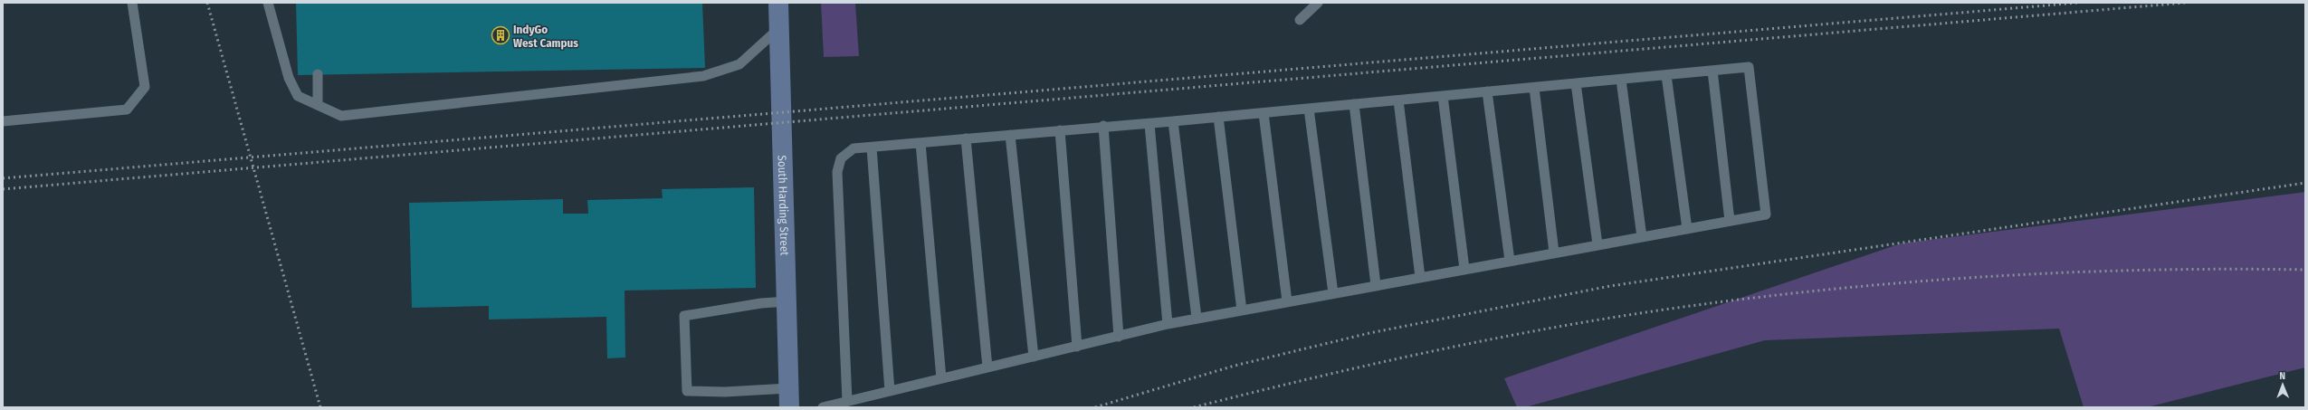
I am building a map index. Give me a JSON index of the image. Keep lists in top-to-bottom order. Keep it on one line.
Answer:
{"streets":{"street":["South Harding Street"]},"places":{"building":["IndyGo West Campus"]},"north":"top"}
